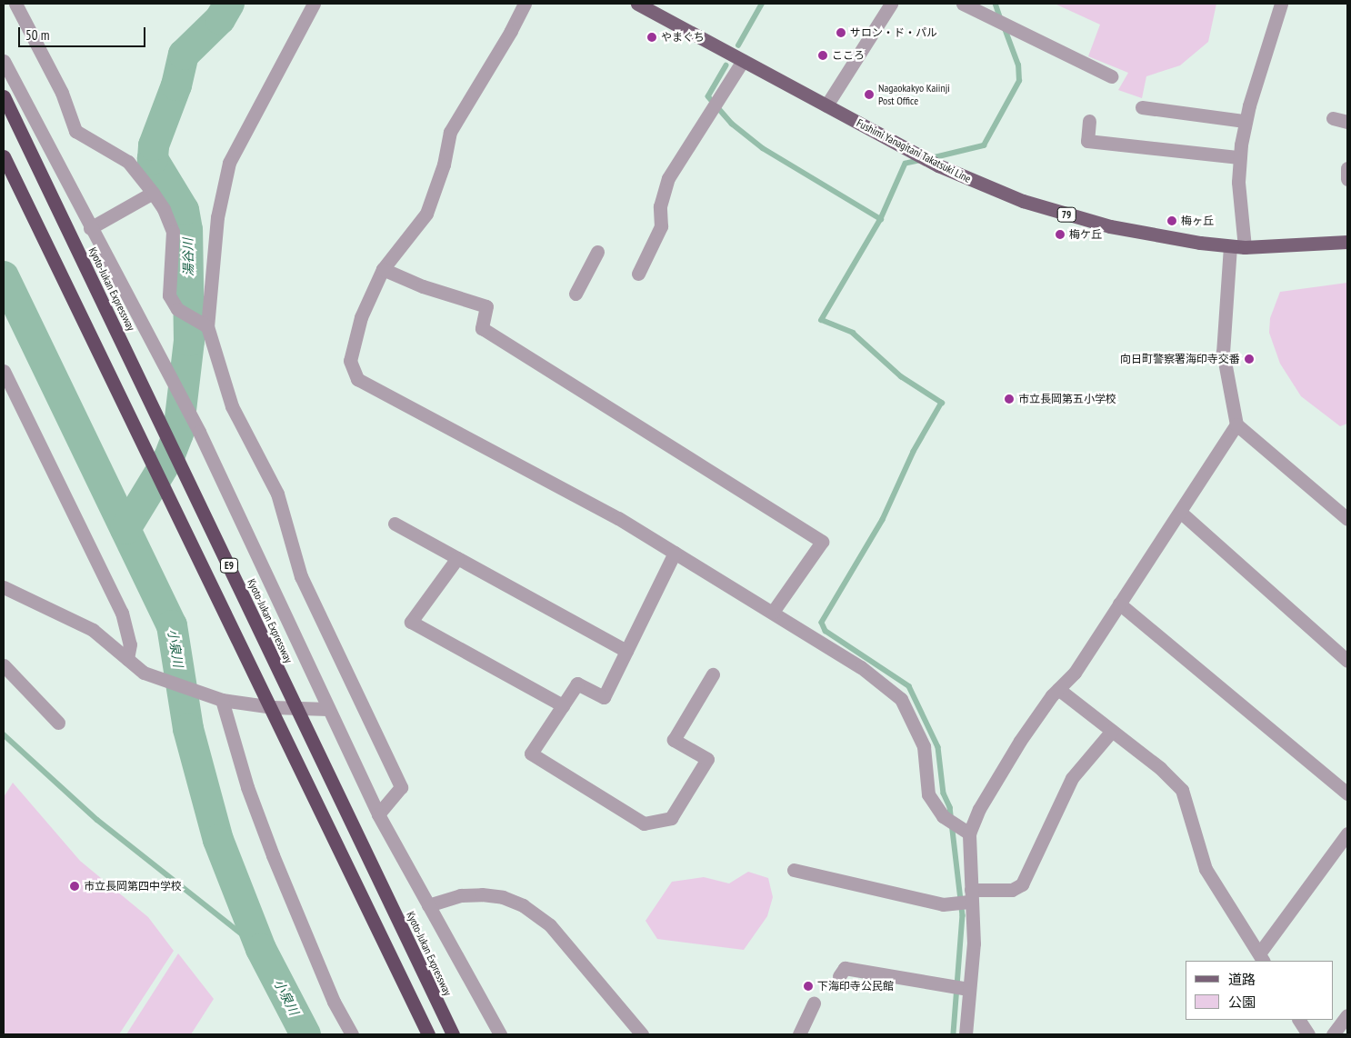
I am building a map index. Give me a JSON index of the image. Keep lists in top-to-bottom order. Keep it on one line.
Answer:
{"streets":{"highway":["Kyoto-Jukan Expressway","E9"],"main road":["Fushimi Yanagitani Takatsuki Line","79"]},"water":["湯谷川","小泉川"],"places":["サロン・ド・パル","やまぐち","こころ","Nagaokakyo Kaiinji Post Office","梅ヶ丘","梅ケ丘","向日町警察署海印寺交番","市立長岡第五小学校","市立長岡第四中学校","下海印寺公民館"],"legend":["道路","公園"],"scale_bar":"50 m"}
